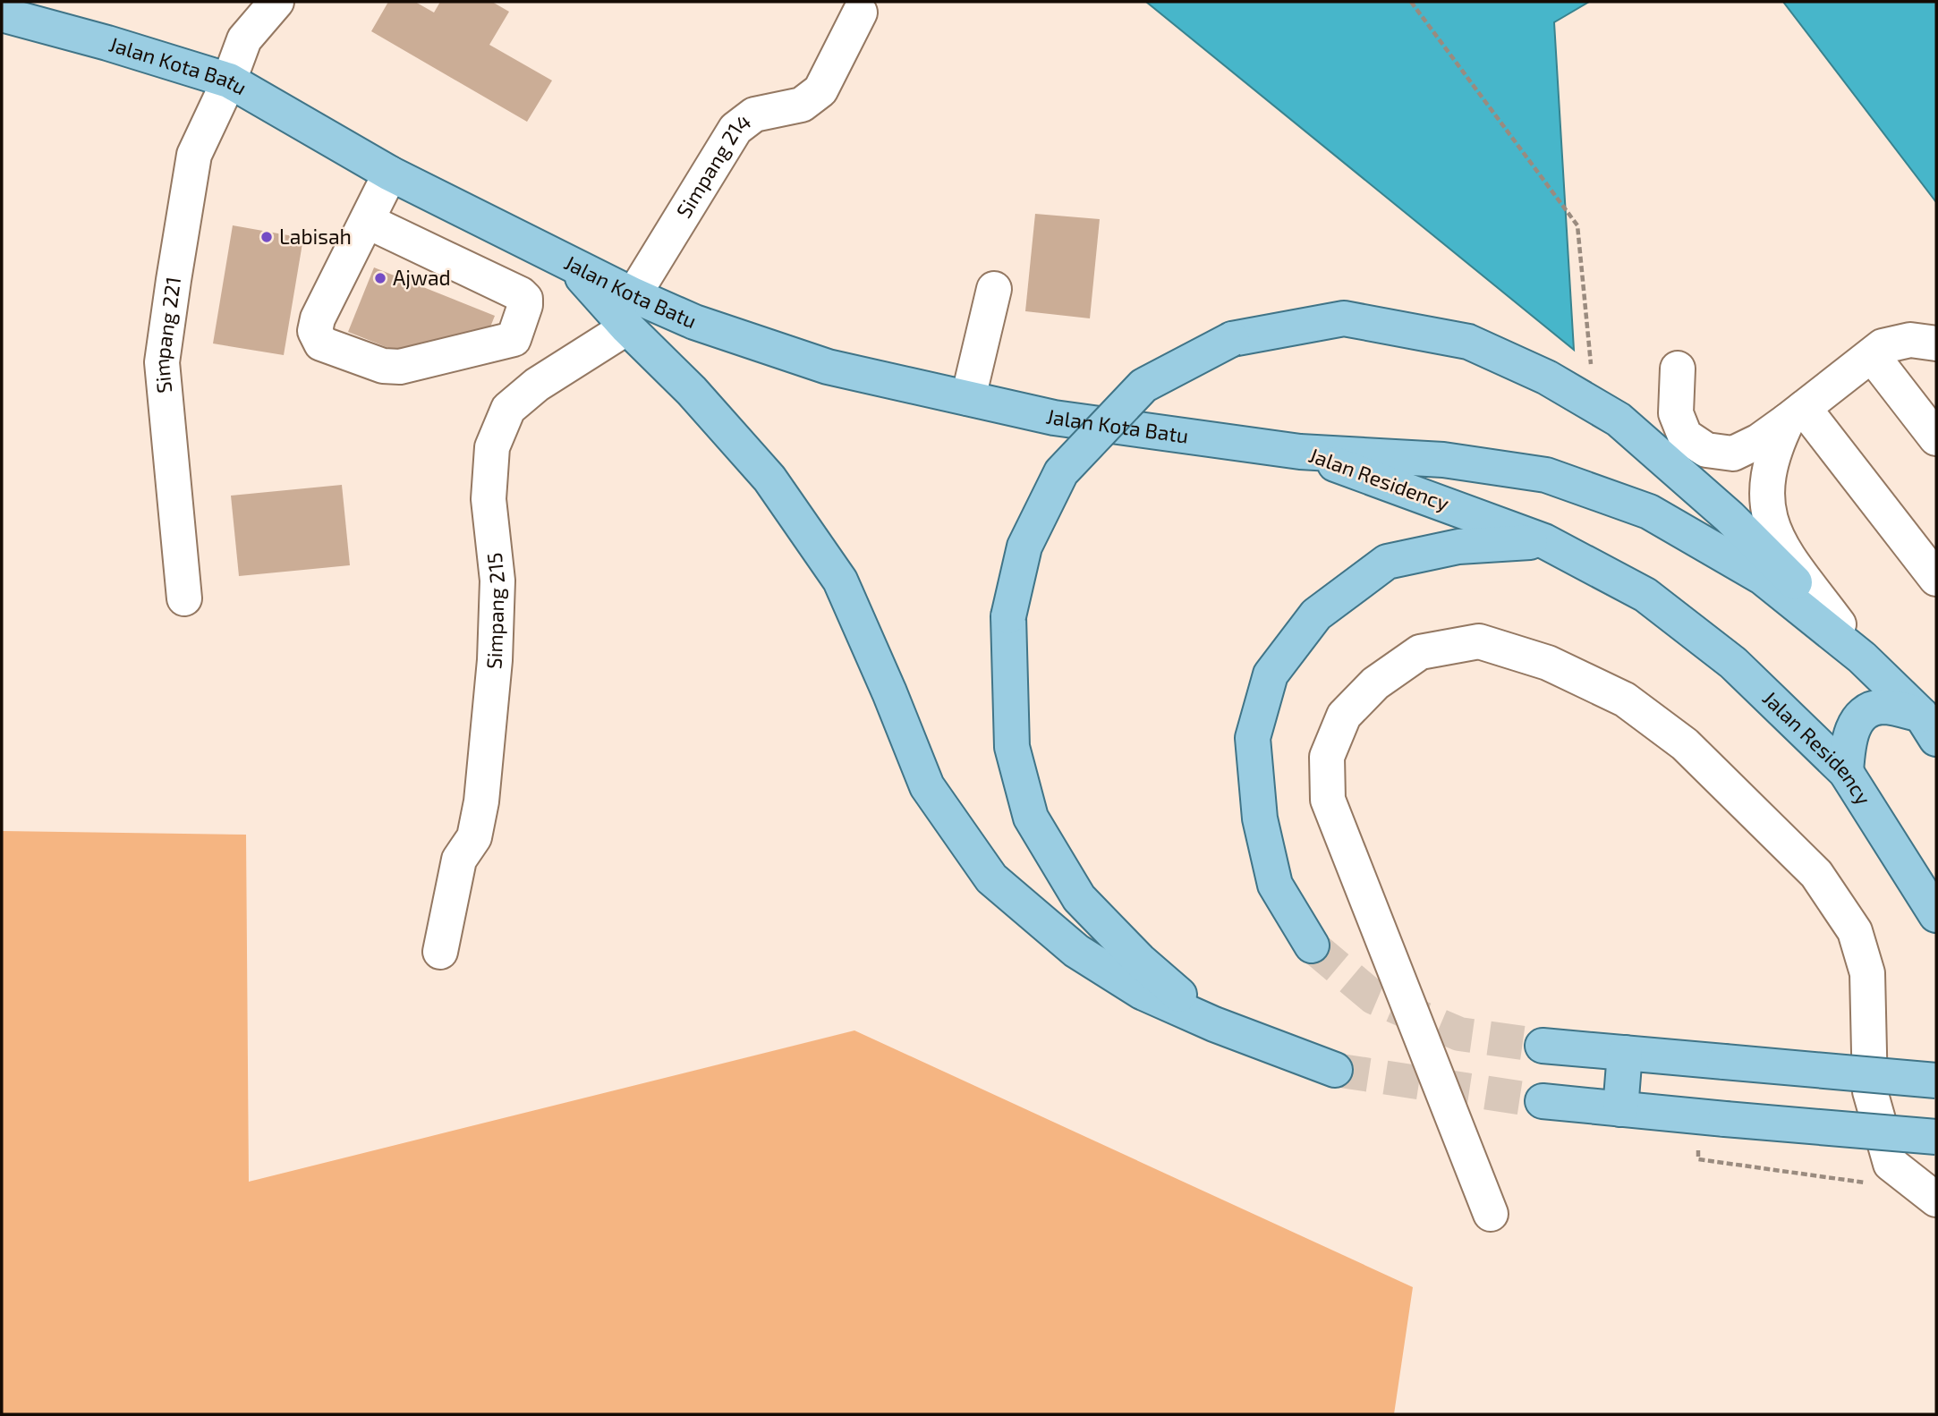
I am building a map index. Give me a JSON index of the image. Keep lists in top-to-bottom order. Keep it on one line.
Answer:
{"streets":{"main road":["Jalan Kota Batu","Jalan Residency"],"street":["Simpang 214","Simpang 221","Simpang 215"]},"crossings":[["Jalan Kota Batu","Simpang 214"],["Jalan Kota Batu","Simpang 221"],["Jalan Kota Batu","Jalan Residency"],["Jalan Kota Batu","Simpang 215"],["Simpang 214","Simpang 215"]],"places":["Labisah","Ajwad"]}
